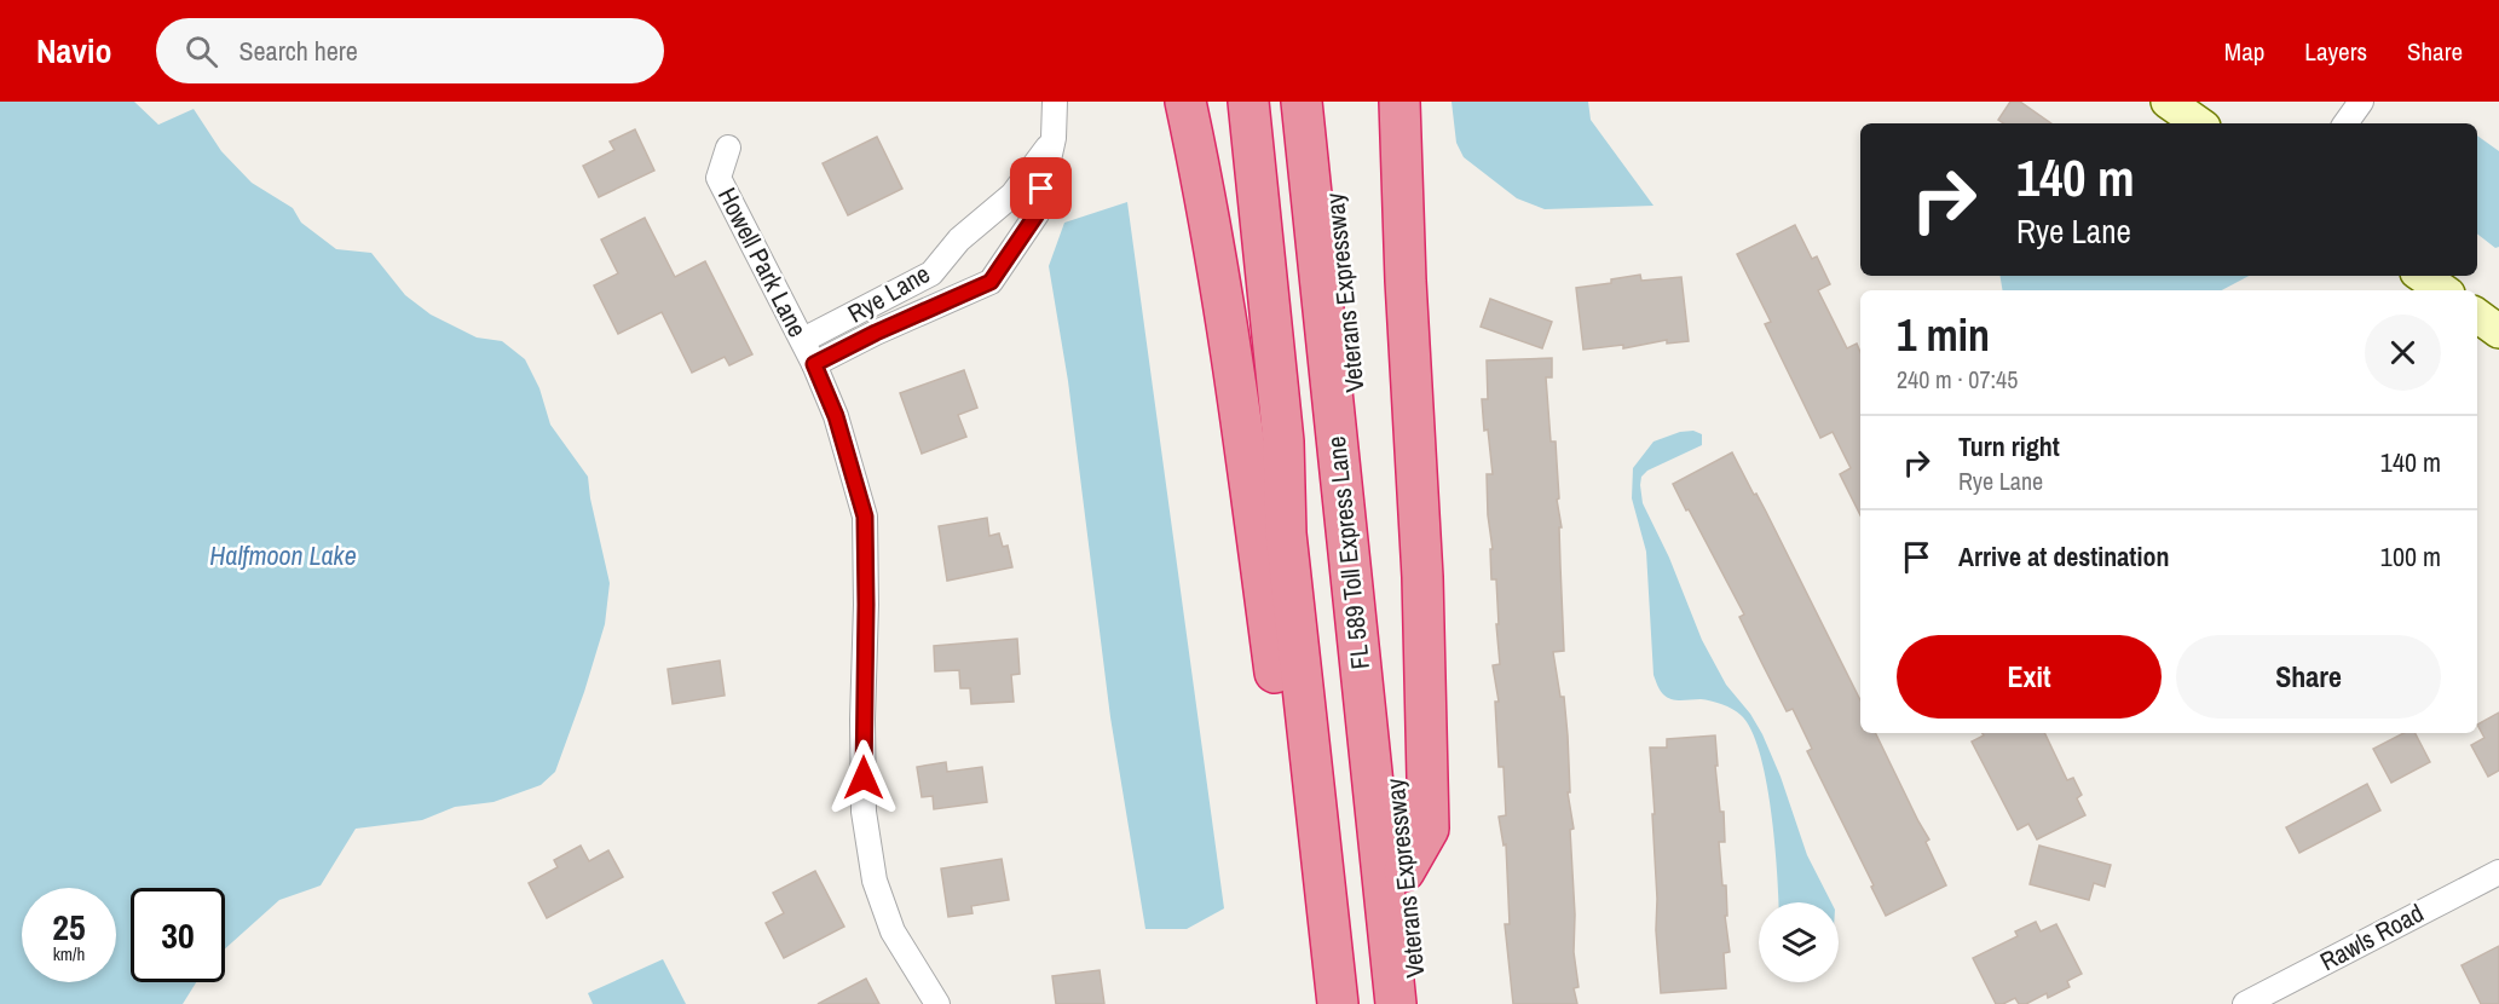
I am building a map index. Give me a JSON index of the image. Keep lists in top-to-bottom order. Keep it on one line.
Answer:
{"streets":{"highway":["Veterans Expressway","FL 589 Toll Express Lane"],"street":["Howell Park Lane","Rye Lane","Rawls Road"]},"crossings":[["Howell Park Lane","Rye Lane"]],"water":["Halfmoon Lake"],"page":{"header":"Navio","search":"Search here","nav":["Map","Layers","Share"],"turn":["140 m","Rye Lane"],"heading":["1 min","240 m · 07:45"],"list":[{"name":"Turn right","note":"Rye Lane","value":"140 m"},{"name":"Arrive at destination","value":"100 m"}],"buttons":["Exit","Share"],"speed":"25 km/h","limit":"30"}}
